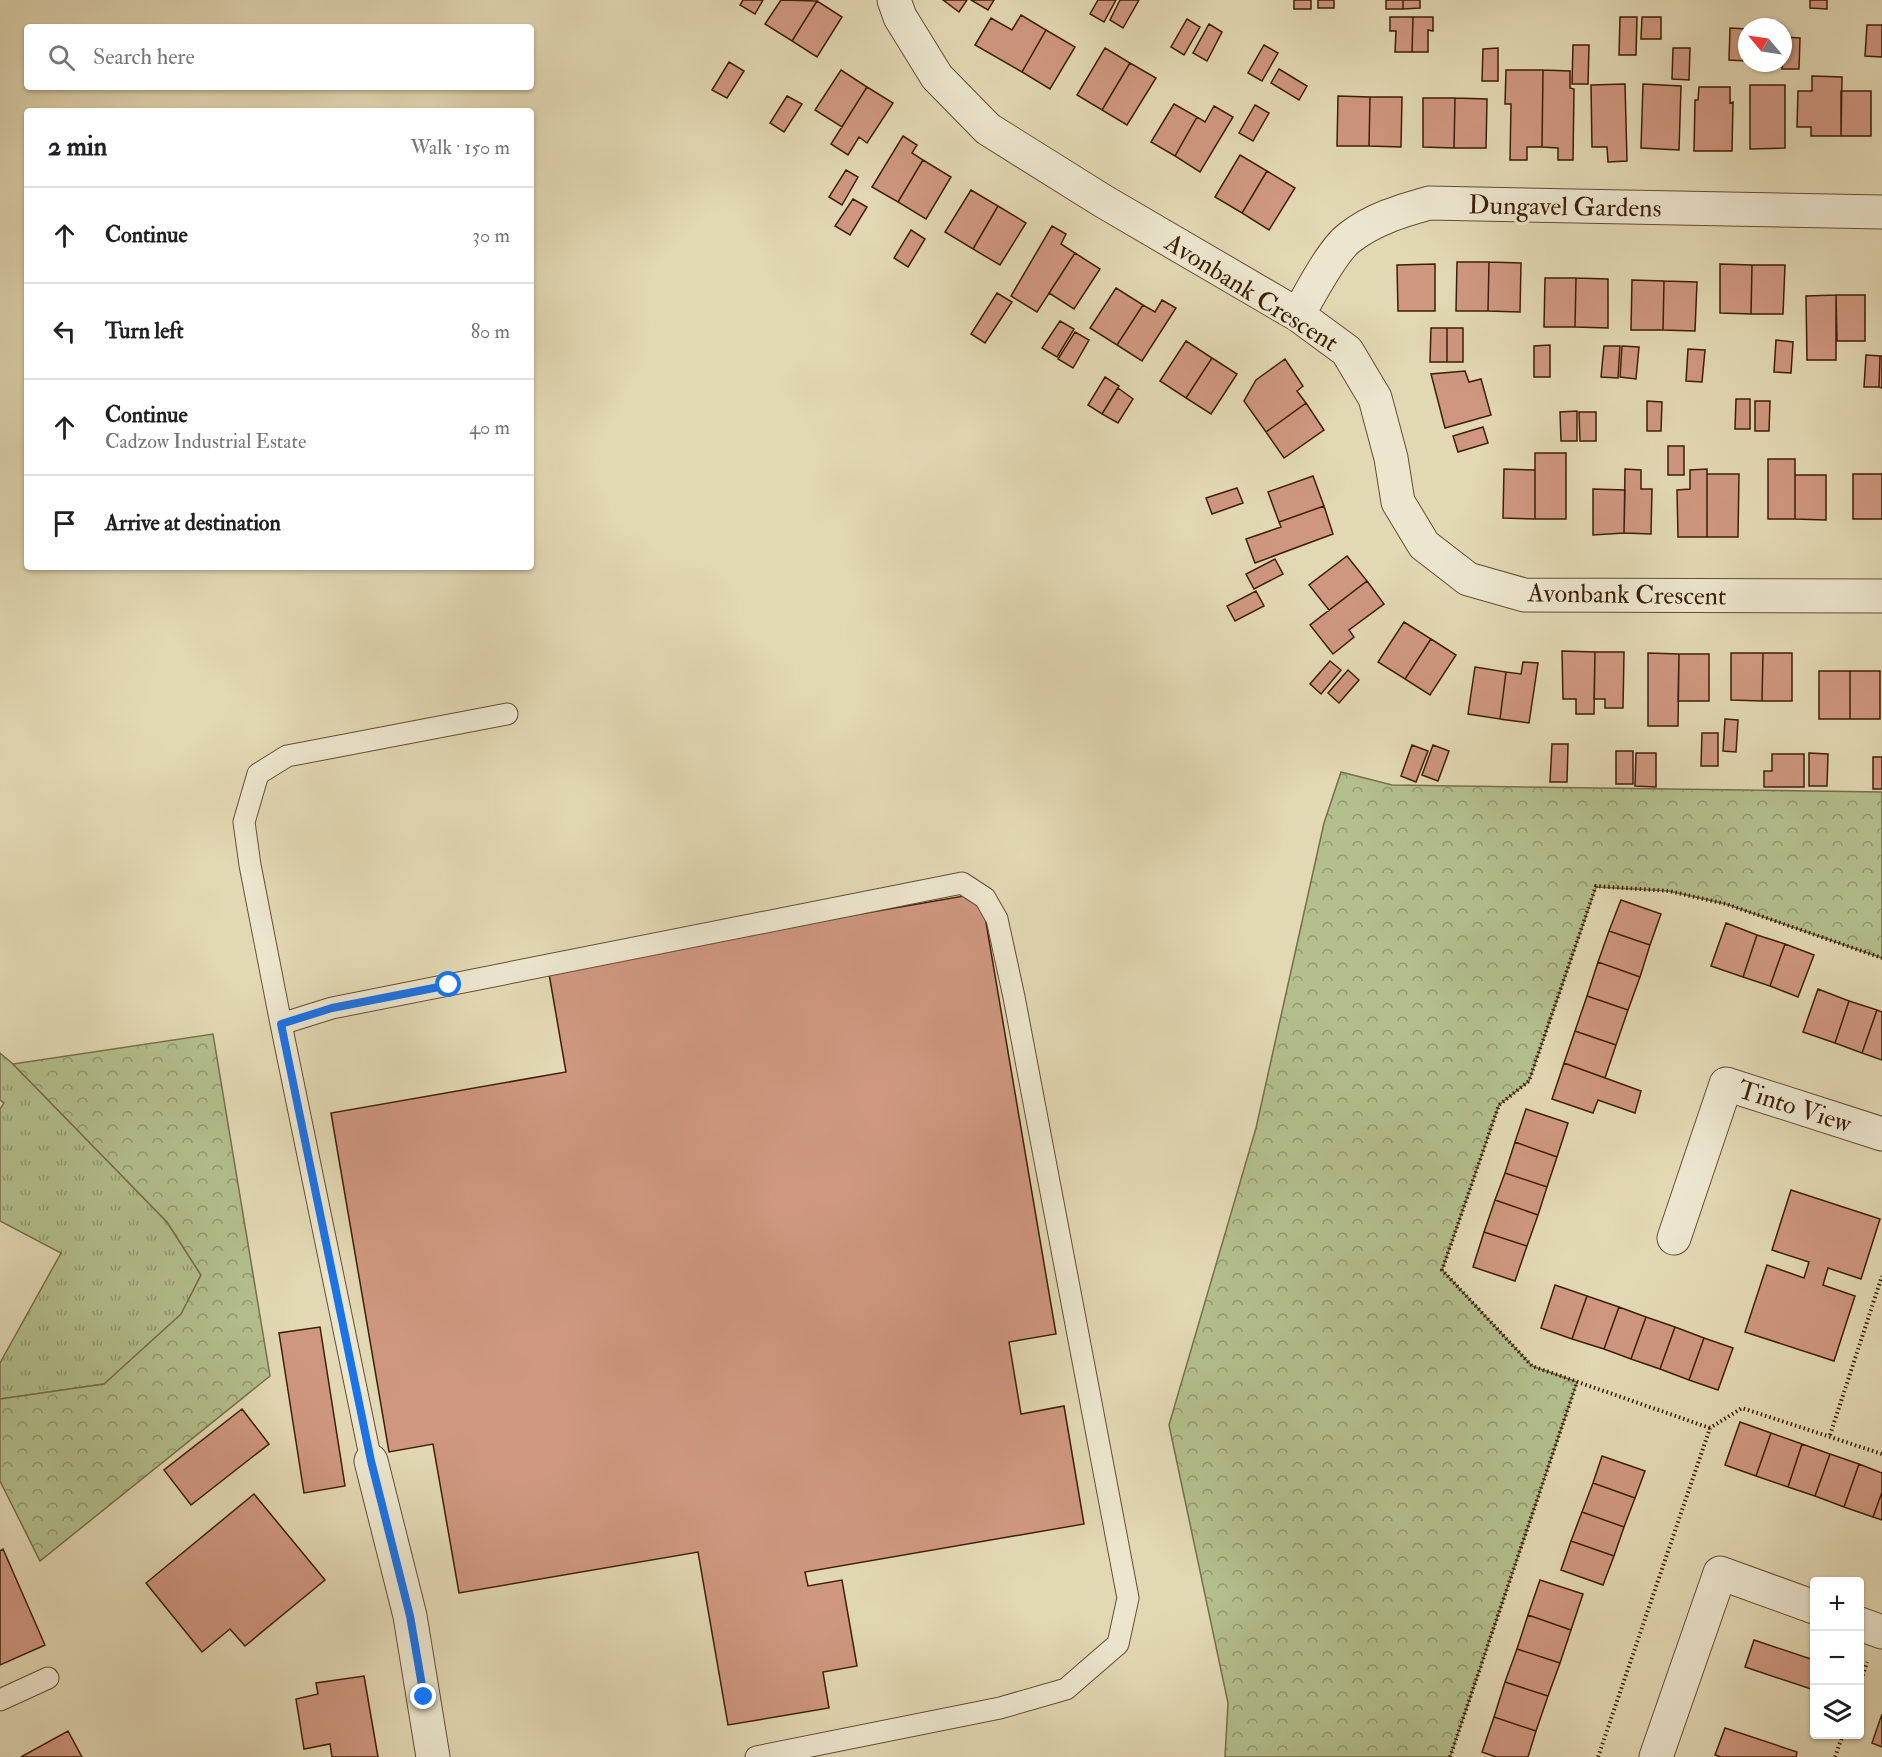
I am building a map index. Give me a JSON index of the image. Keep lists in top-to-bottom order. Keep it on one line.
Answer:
{"streets":{"street":["Dungavel Gardens","Avonbank Crescent","Tinto View"]},"crossings":[["Dungavel Gardens","Avonbank Crescent"]],"north":"top left","page":{"search":"Search here","heading":["2 min","Walk · 150 m"],"list":[["Continue","30 m"],["Turn left","80 m"],["Continue","Cadzow Industrial Estate","40 m"],"Arrive at destination"],"map_buttons":["+","−"]}}
